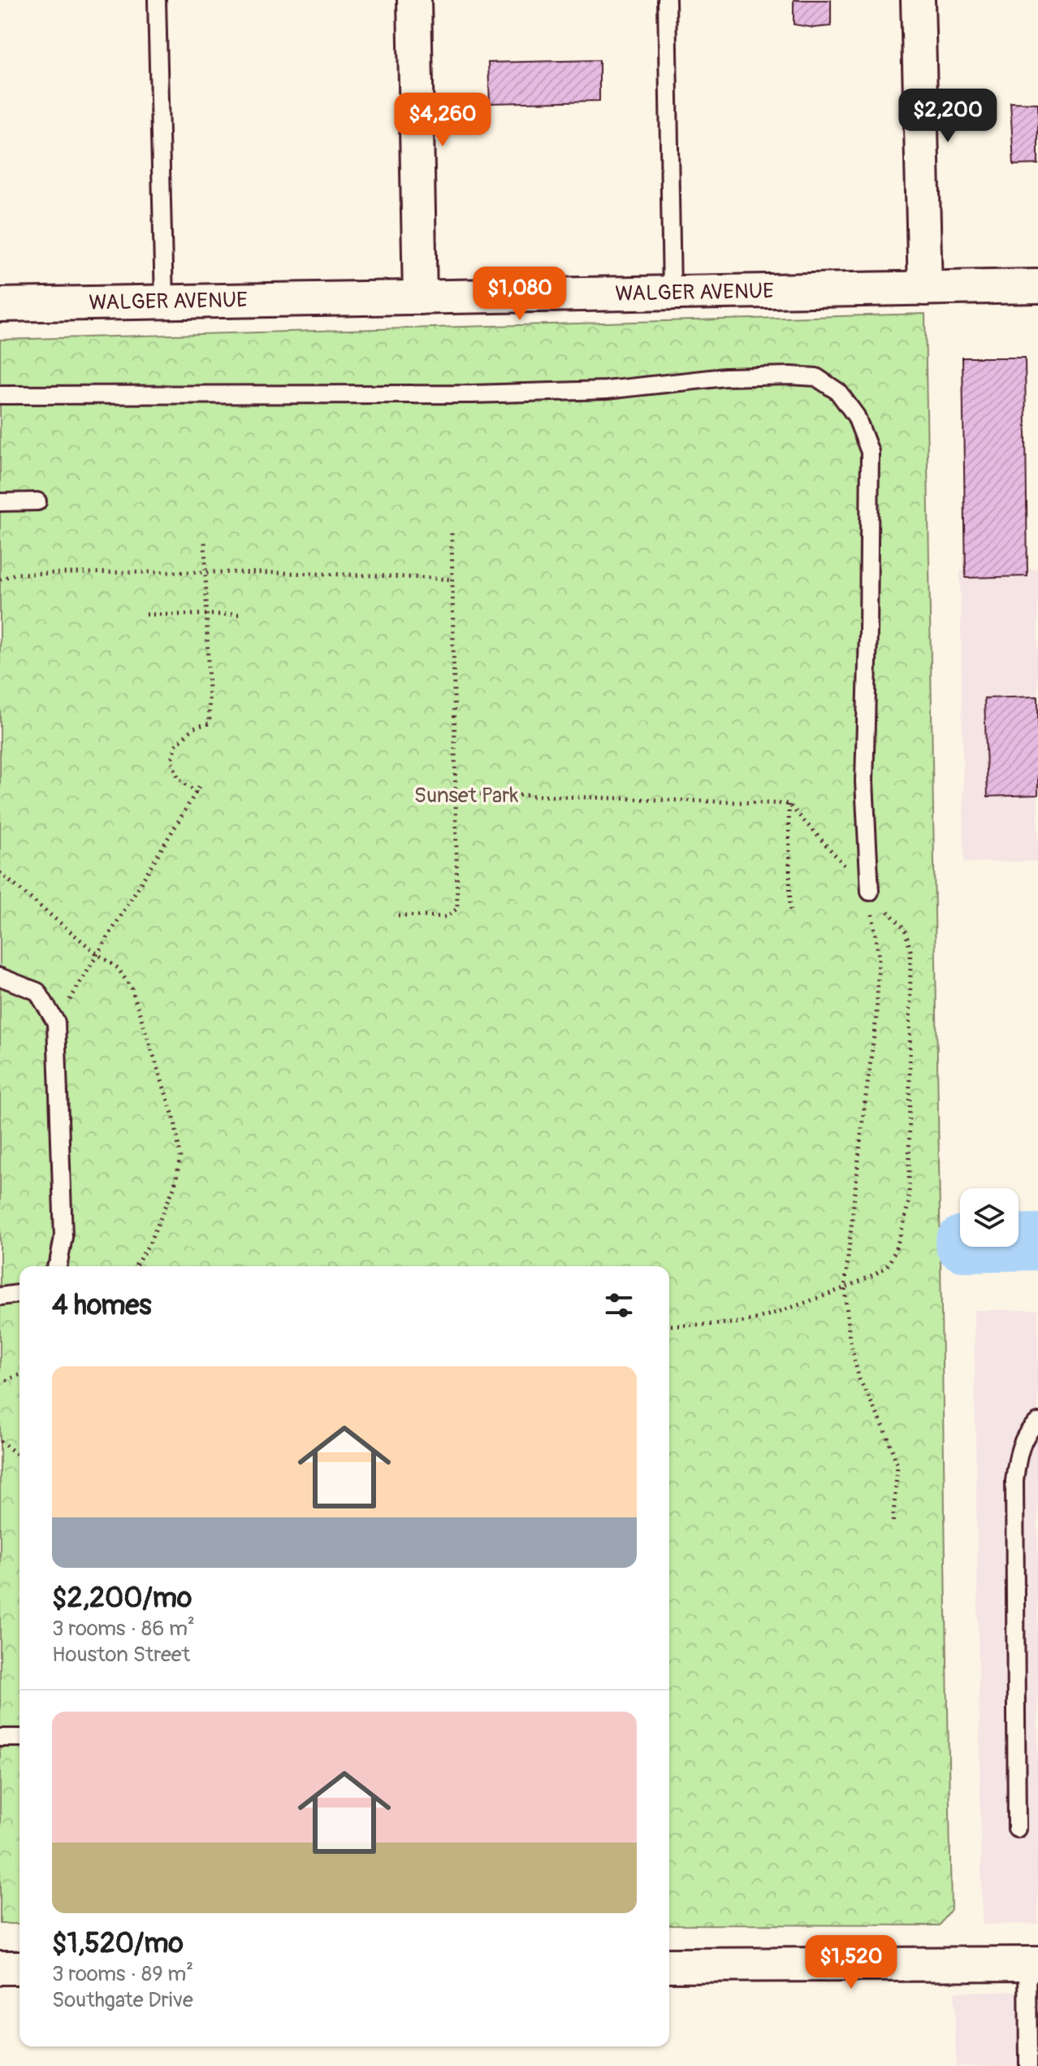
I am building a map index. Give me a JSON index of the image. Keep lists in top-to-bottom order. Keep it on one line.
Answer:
{"streets":{"street":["WALGER AVENUE"]},"parks":["Sunset Park"],"page":{"price":["$2,200","$4,260","$1,080","$1,520"],"heading":"4 homes","list":[{"name":"$2,200/mo","note":"3 rooms · 86 m² · Houston Street"},{"name":"$1,520/mo","note":"3 rooms · 89 m² · Southgate Drive"}]}}
